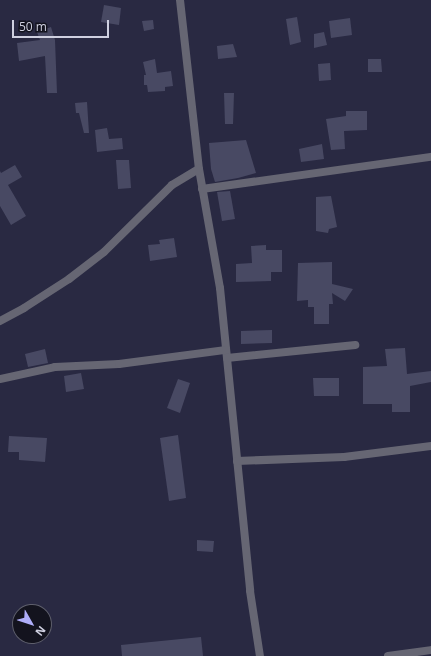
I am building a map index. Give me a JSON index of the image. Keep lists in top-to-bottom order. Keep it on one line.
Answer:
{"scale_bar":"50 m","north":"bottom right"}
